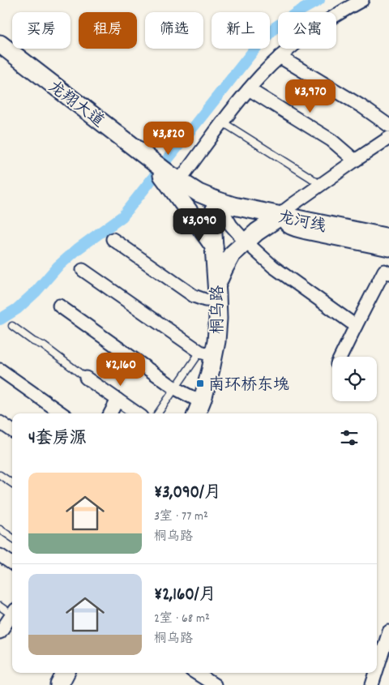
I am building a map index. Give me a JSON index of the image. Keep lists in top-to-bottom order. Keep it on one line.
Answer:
{"streets":{"street":["龙翔大道","龙河线","桐乌路"]},"crossings":[["龙翔大道","龙河线"],["龙翔大道","桐乌路"],["龙河线","桐乌路"]],"places":{"transit":["南环桥东堍"]},"page":{"chip":["买房","租房","筛选","新上","公寓"],"price":["¥3,970","¥3,820","¥3,090","¥2,160"],"heading":"4套房源","list":[{"name":"¥3,090/月","note":"3室 · 77 m² · 桐乌路"},{"name":"¥2,160/月","note":"2室 · 68 m² · 桐乌路"}]}}
